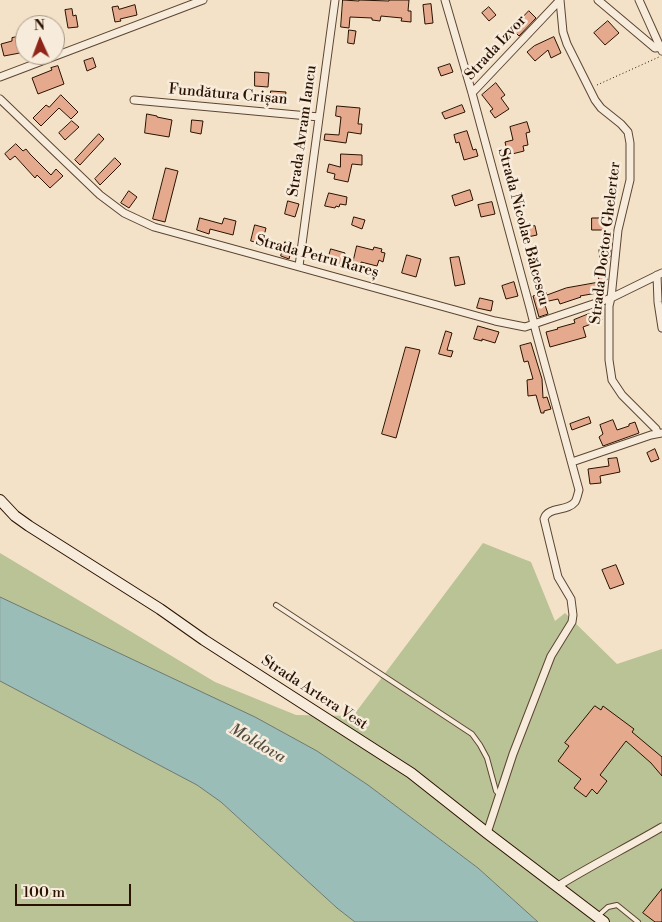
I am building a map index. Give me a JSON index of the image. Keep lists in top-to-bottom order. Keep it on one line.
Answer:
{"streets":{"main road":["Strada Artera Vest"],"street":["Strada Izvor","Fundătura Crișan","Strada Avram Iancu","Strada Nicolae Bălcescu","Strada Doctor Ghelerter","Strada Petru Rareș"]},"crossings":[["Strada Izvor","Strada Nicolae Bălcescu"],["Strada Izvor","Strada Doctor Ghelerter"],["Fundătura Crișan","Strada Avram Iancu"],["Strada Avram Iancu","Strada Petru Rareș"],["Strada Nicolae Bălcescu","Strada Petru Rareș"],["Strada Doctor Ghelerter","Strada Petru Rareș"]],"water":["Moldova"],"scale_bar":"100 m","north":"top"}
